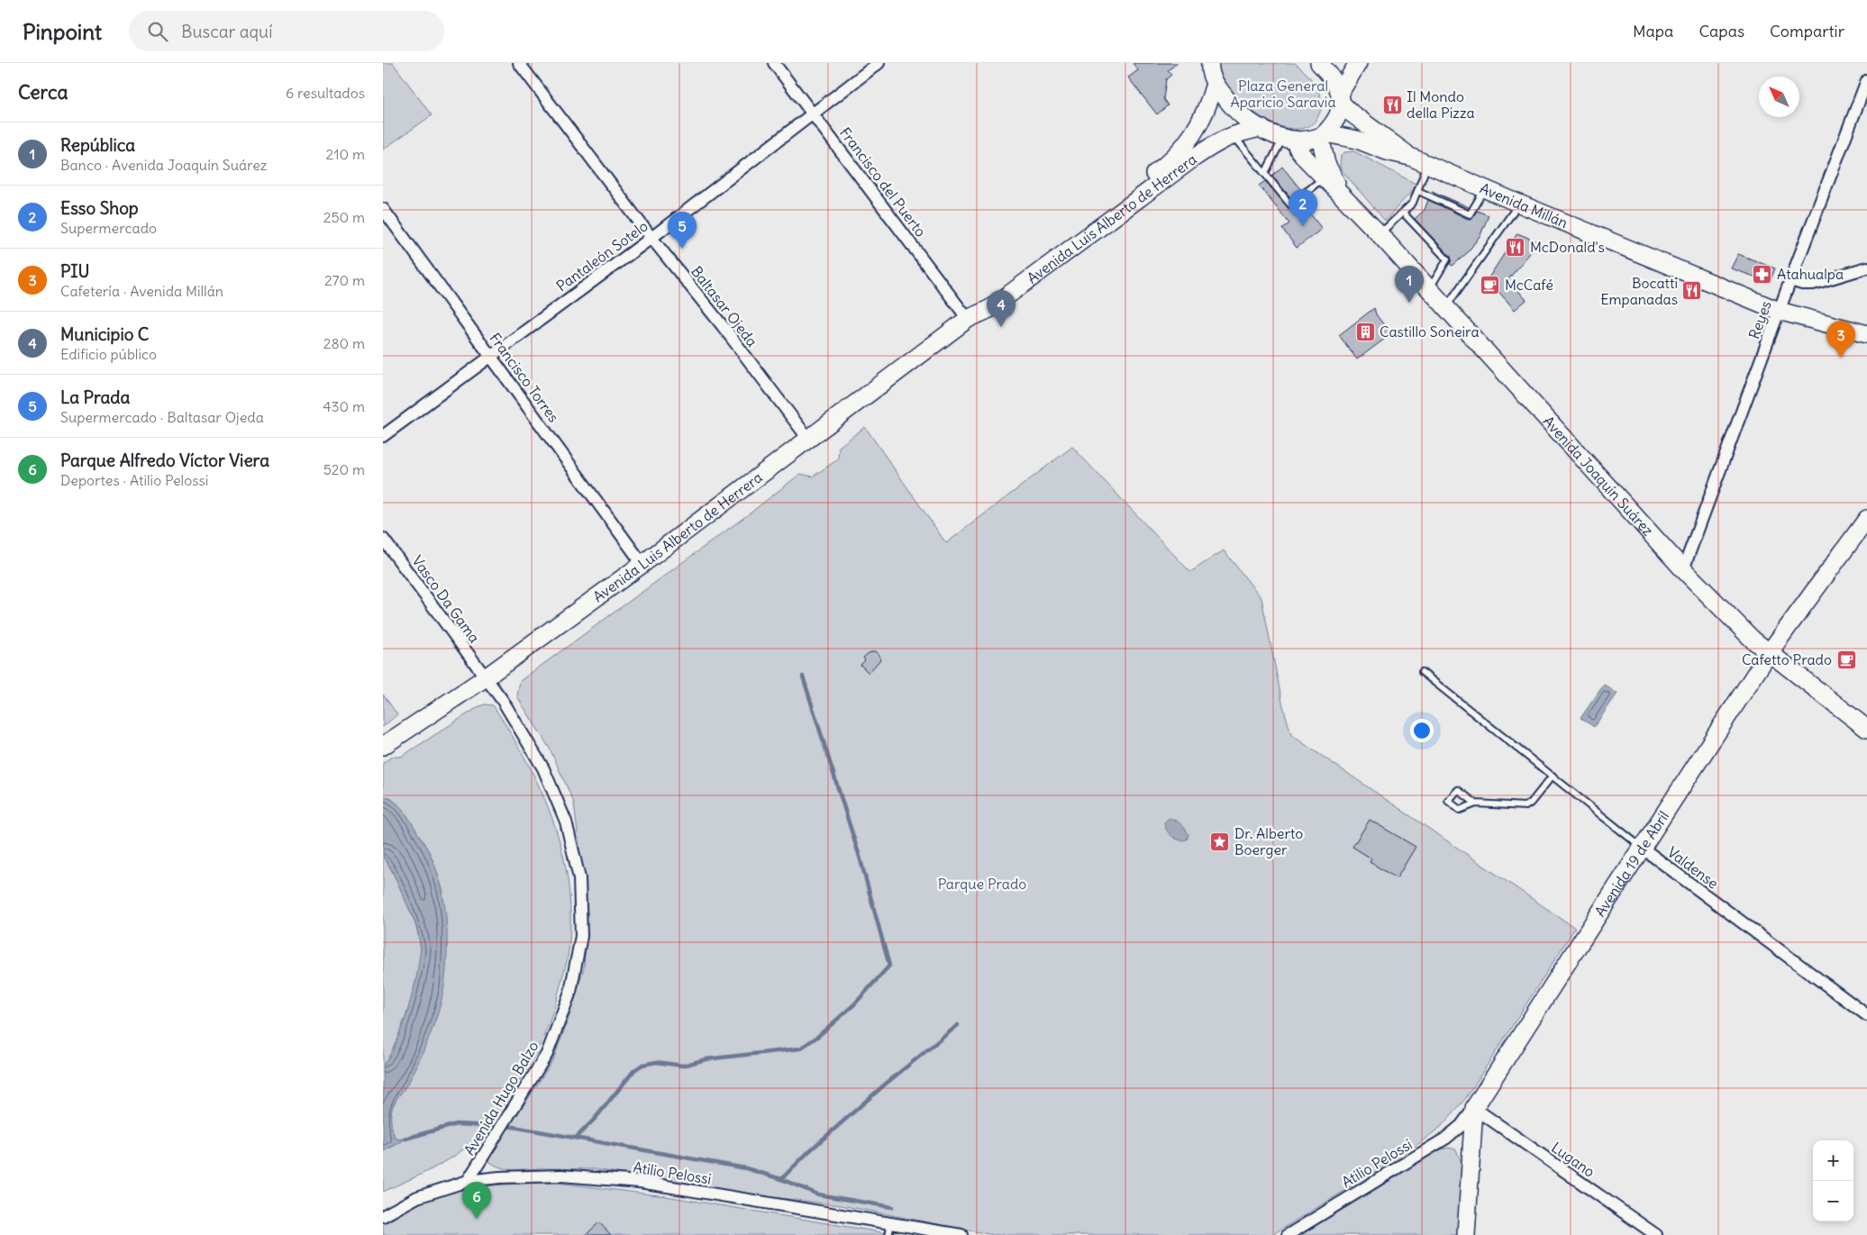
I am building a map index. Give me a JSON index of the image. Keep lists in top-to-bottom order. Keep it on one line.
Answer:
{"streets":{"street":["Francisco del Puerto","Avenida Millán","Avenida Luis Alberto de Herrera","Pantaleón Sotelo","Baltasar Ojeda","Reyes","Francisco Torres","Avenida Joaquín Suárez","Vasco Da Gama","Avenida 19 de Abril","Valdense","Avenida Hugo Balzo","Lugano","Atilio Pelossi"]},"crossings":[["Francisco del Puerto","Avenida Luis Alberto de Herrera"],["Francisco del Puerto","Pantaleón Sotelo"],["Avenida Millán","Reyes"],["Avenida Millán","Avenida Joaquín Suárez"],["Avenida Luis Alberto de Herrera","Baltasar Ojeda"],["Avenida Luis Alberto de Herrera","Francisco Torres"],["Avenida Luis Alberto de Herrera","Vasco Da Gama"],["Avenida Luis Alberto de Herrera","Avenida Hugo Balzo"],["Pantaleón Sotelo","Baltasar Ojeda"],["Pantaleón Sotelo","Francisco Torres"],["Reyes","Avenida Joaquín Suárez"],["Avenida Joaquín Suárez","Avenida 19 de Abril"],["Vasco Da Gama","Avenida Hugo Balzo"],["Avenida 19 de Abril","Valdense"],["Avenida 19 de Abril","Lugano"],["Avenida 19 de Abril","Atilio Pelossi"],["Avenida Hugo Balzo","Atilio Pelossi"],["Lugano","Atilio Pelossi"]],"parks":["Plaza General Aparicio Saravia","Parque Prado"],"places":{"restaurant":["Il Mondo della Pizza","McDonald's","Bocatti Empanadas"],"pharmacy":["Atahualpa"],"cafe":["McCafé","Cafetto Prado"],"building":["Castillo Soneira"],"place":["Dr. Alberto Boerger"]},"north":"top left","page":{"header":"Pinpoint","search":"Buscar aquí","nav":["Mapa","Capas","Compartir"],"heading":["Cerca","6 resultados"],"list":[{"mark":"1","name":"República","note":"Banco · Avenida Joaquín Suárez","value":"210 m"},{"mark":"2","name":"Esso Shop","note":"Supermercado","value":"250 m"},{"mark":"3","name":"PIU","note":"Cafetería · Avenida Millán","value":"270 m"},{"mark":"4","name":"Municipio C","note":"Edificio público","value":"280 m"},{"mark":"5","name":"La Prada","note":"Supermercado · Baltasar Ojeda","value":"430 m"},{"mark":"6","name":"Parque Alfredo Víctor Viera","note":"Deportes · Atilio Pelossi","value":"520 m"}],"pins":["2","5","1","4","3","6"],"map_buttons":["+","−"]}}
